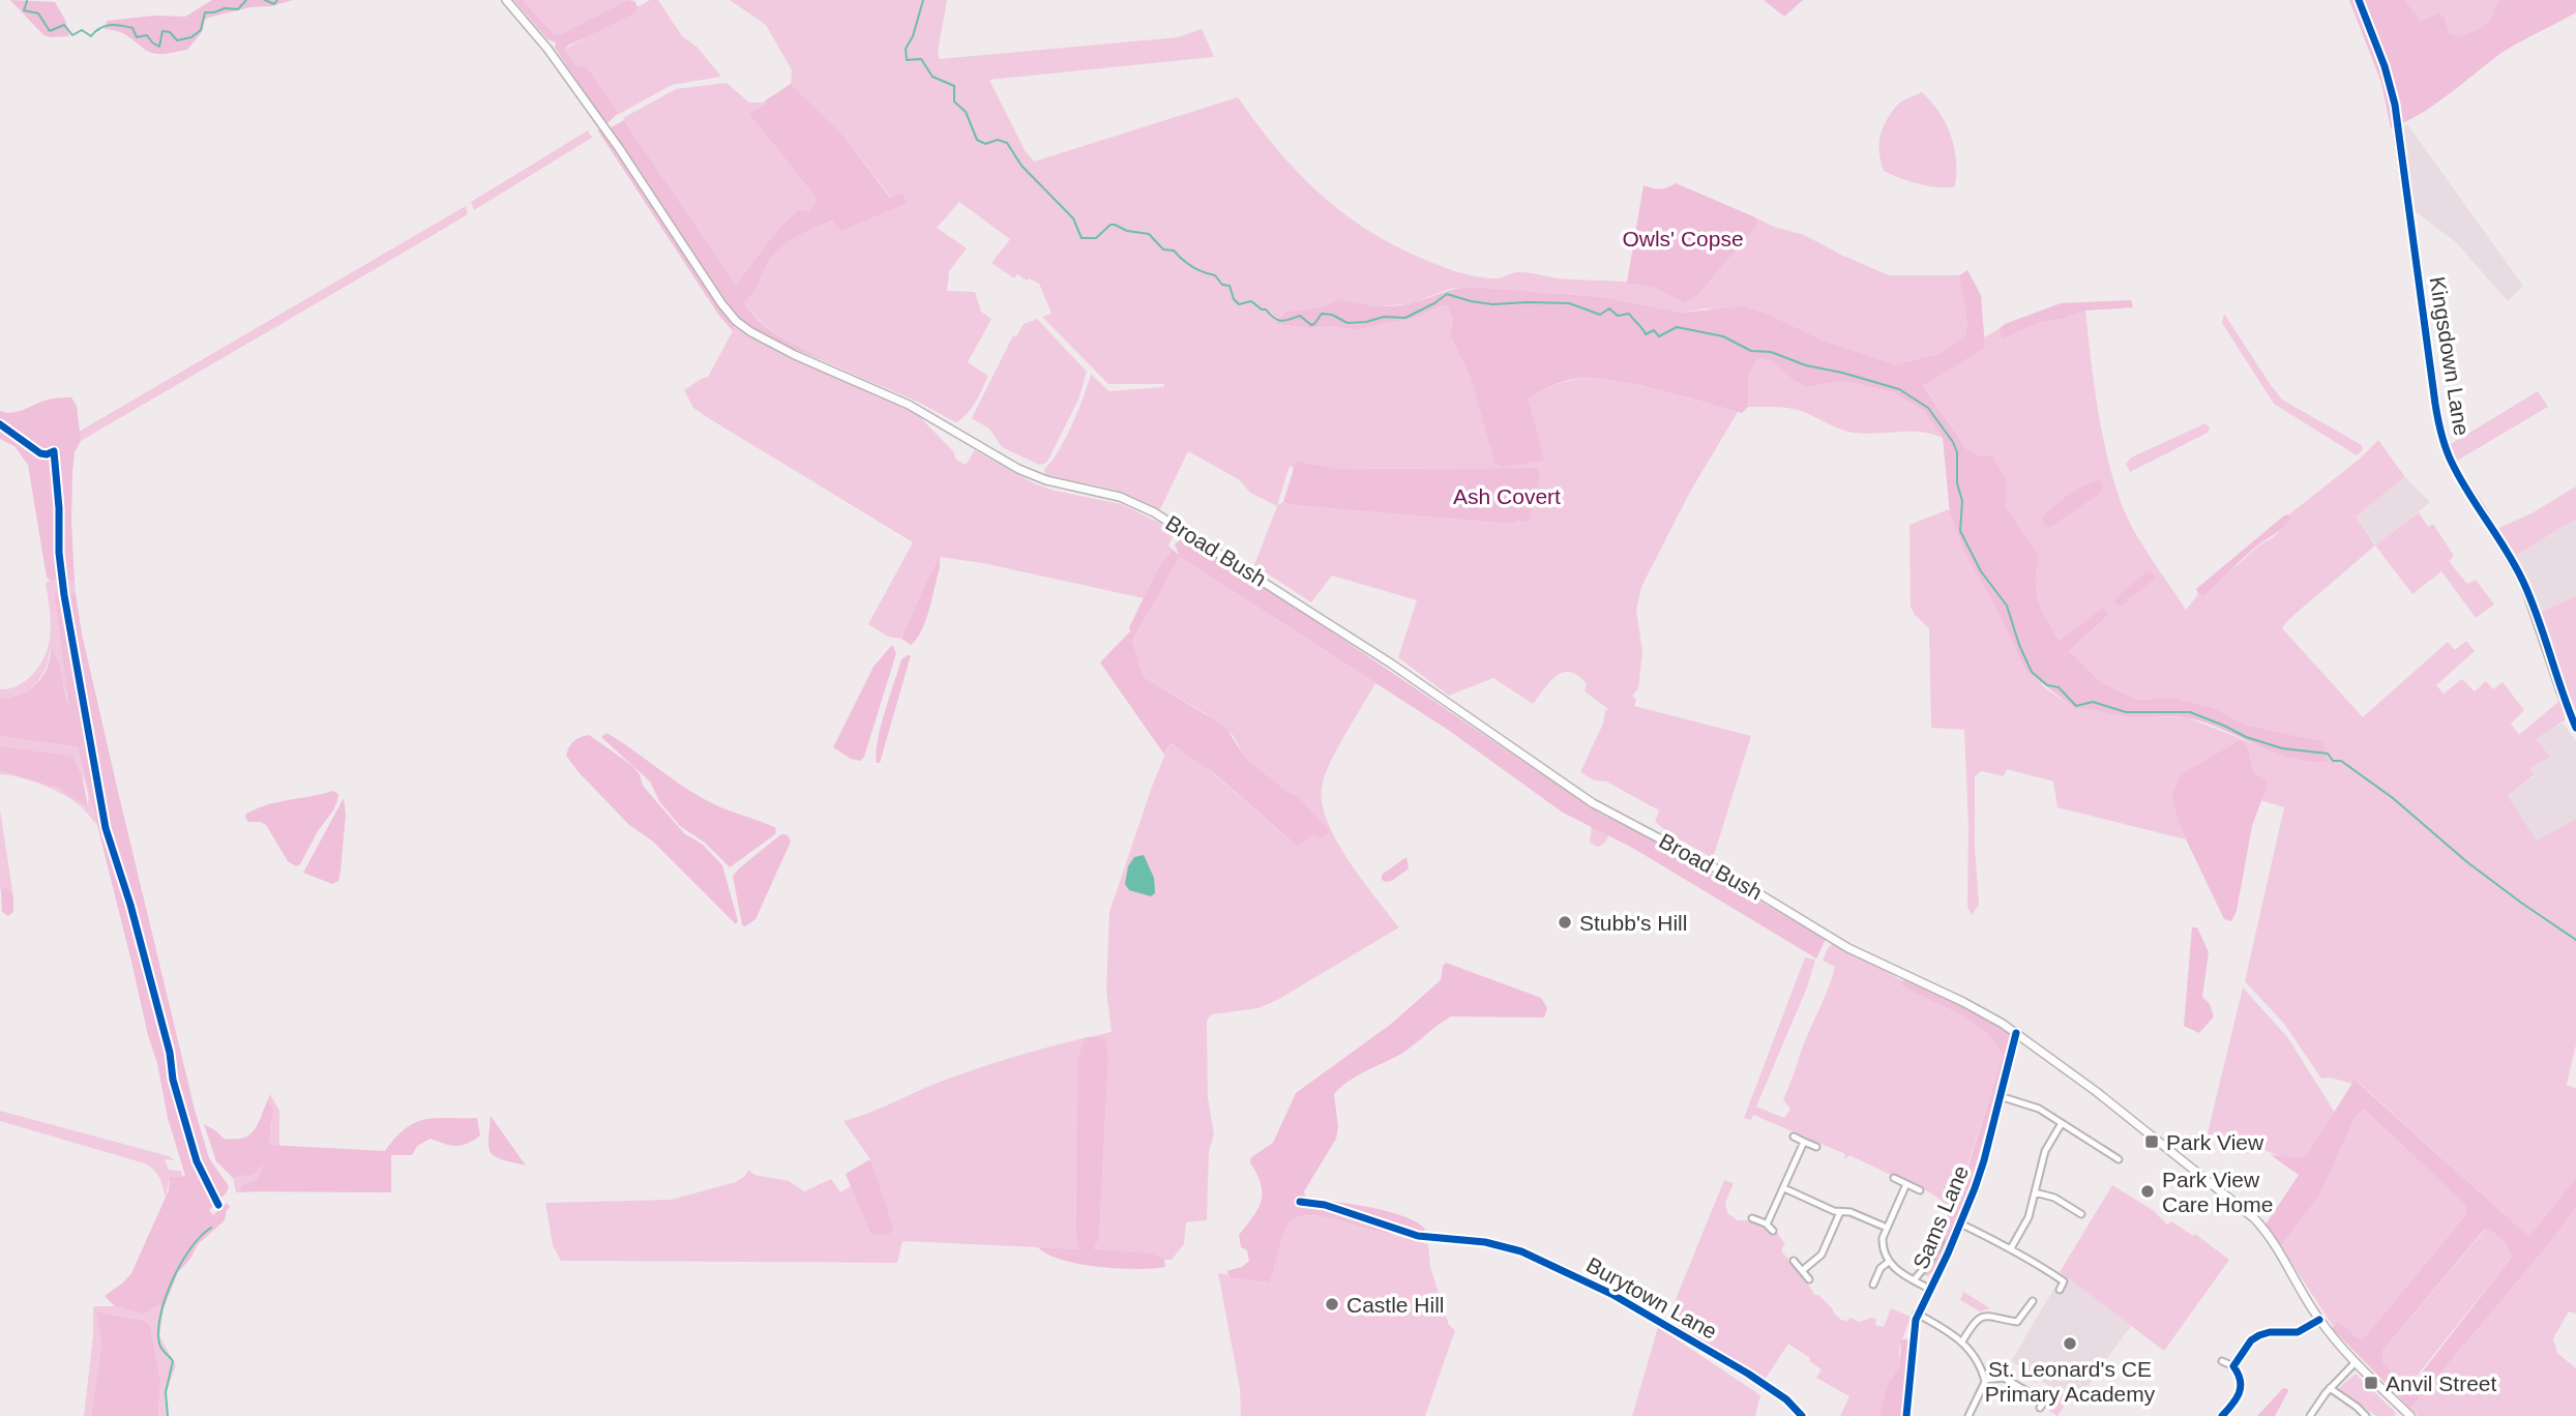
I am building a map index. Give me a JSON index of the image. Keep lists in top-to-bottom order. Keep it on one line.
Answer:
{"streets":{"main road":["Broad Bush"],"street":["Kingsdown Lane","Sams Lane","Burytown Lane"]},"crossings":[["Broad Bush","Sams Lane"]],"parks":["Owls' Copse","Ash Covert"],"places":{"other":["Stubb's Hill","Park View Care Home","Castle Hill","St. Leonard's CE Primary Academy"],"transit":["Park View","Anvil Street"]}}
